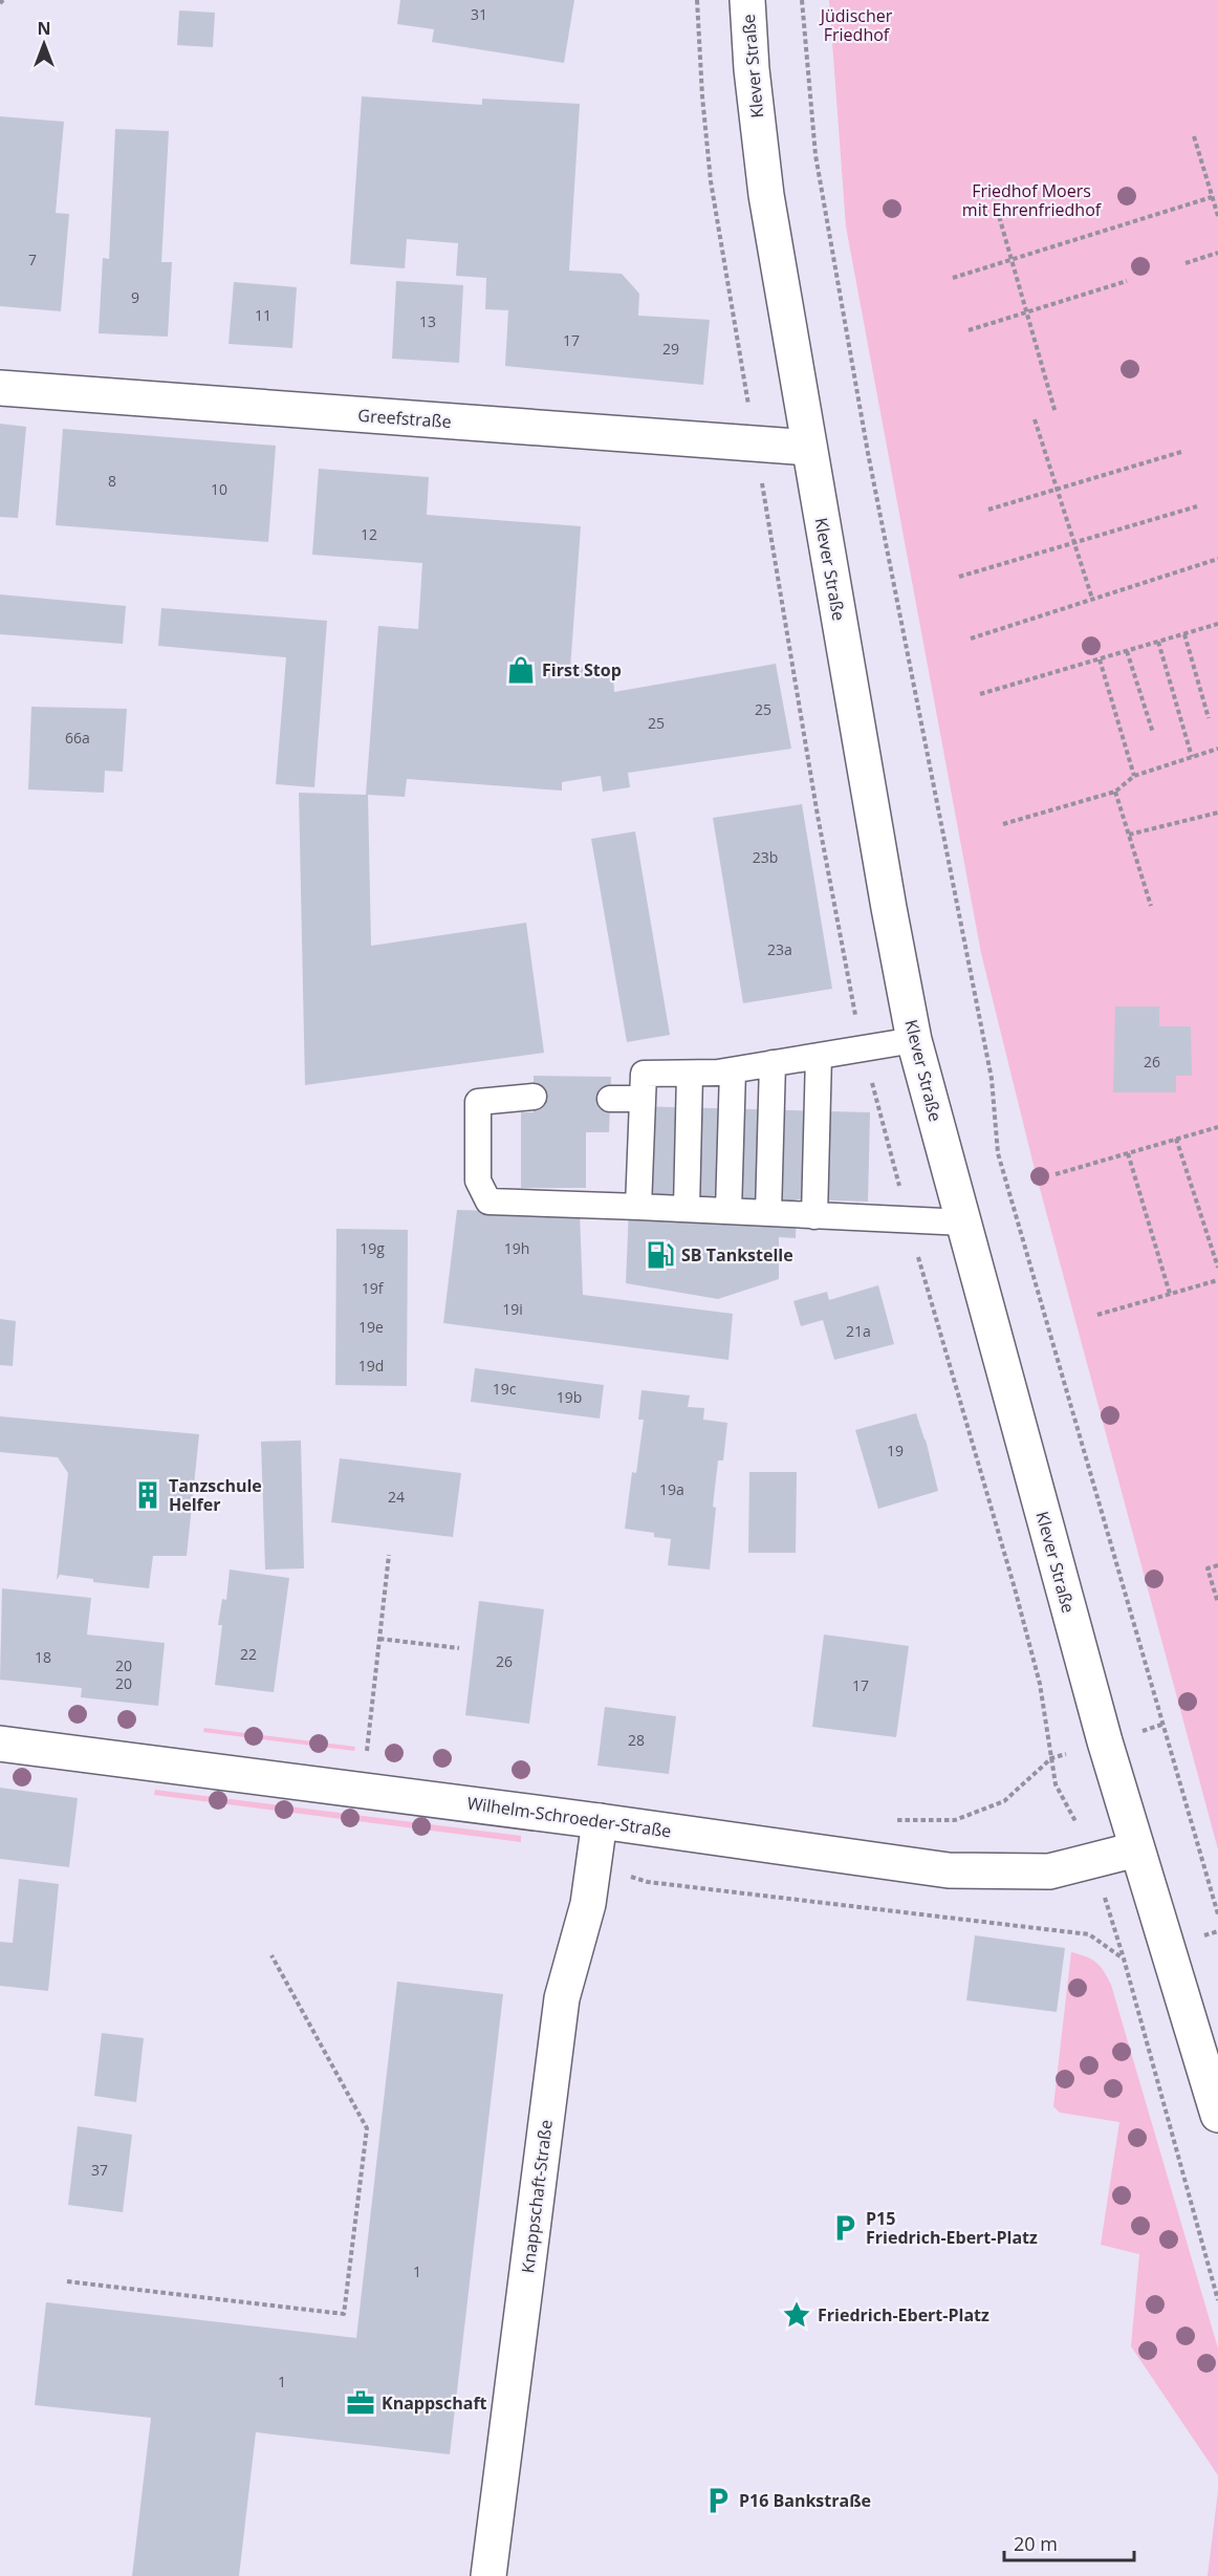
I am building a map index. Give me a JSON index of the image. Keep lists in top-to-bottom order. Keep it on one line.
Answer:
{"streets":{"main road":["Klever Straße","Greefstraße","Wilhelm-Schroeder-Straße","Knappschaft-Straße"]},"crossings":[["Klever Straße","Greefstraße"],["Klever Straße","Wilhelm-Schroeder-Straße"],["Wilhelm-Schroeder-Straße","Knappschaft-Straße"]],"parks":["Jüdischer Friedhof","Friedhof Moers mit Ehrenfriedhof"],"places":{"shop":["First Stop"],"fuel station":["SB Tankstelle"],"building":["Tanzschule Helfer"],"parking":["P15 Friedrich-Ebert-Platz","P16 Bankstraße"],"place":["Friedrich-Ebert-Platz"],"office":["Knappschaft"]},"house_numbers":["31","7","9","11","13","17","29","8","10","12","25","25","66a","23b","23a","26","19g","19h","19f","19i","19e","21a","19d","19c","19b","19","19a","24","22","18","26","20","20","17","28","37","1","1"],"scale_bar":"20 m","north":"top"}
